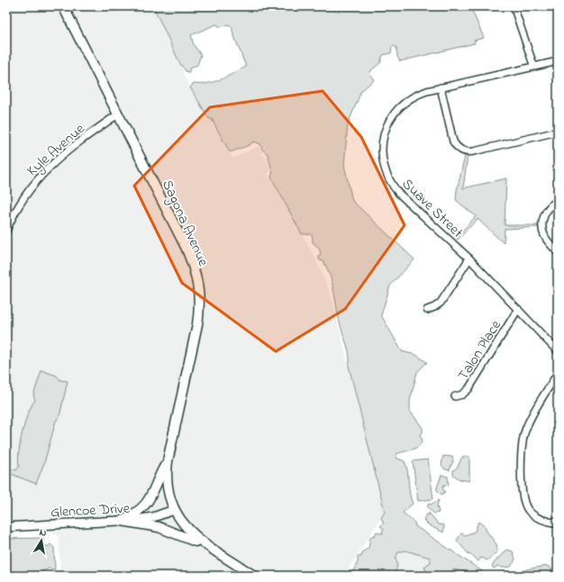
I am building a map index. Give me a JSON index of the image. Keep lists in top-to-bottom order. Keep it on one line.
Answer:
{"streets":{"main road":["Sagona Avenue"],"street":["Kyle Avenue","Suave Street","Talon Place","Glencoe Drive"]},"crossings":[["Kyle Avenue","Sagona Avenue"],["Suave Street","Talon Place"],["Sagona Avenue","Glencoe Drive"]],"north":"top"}
